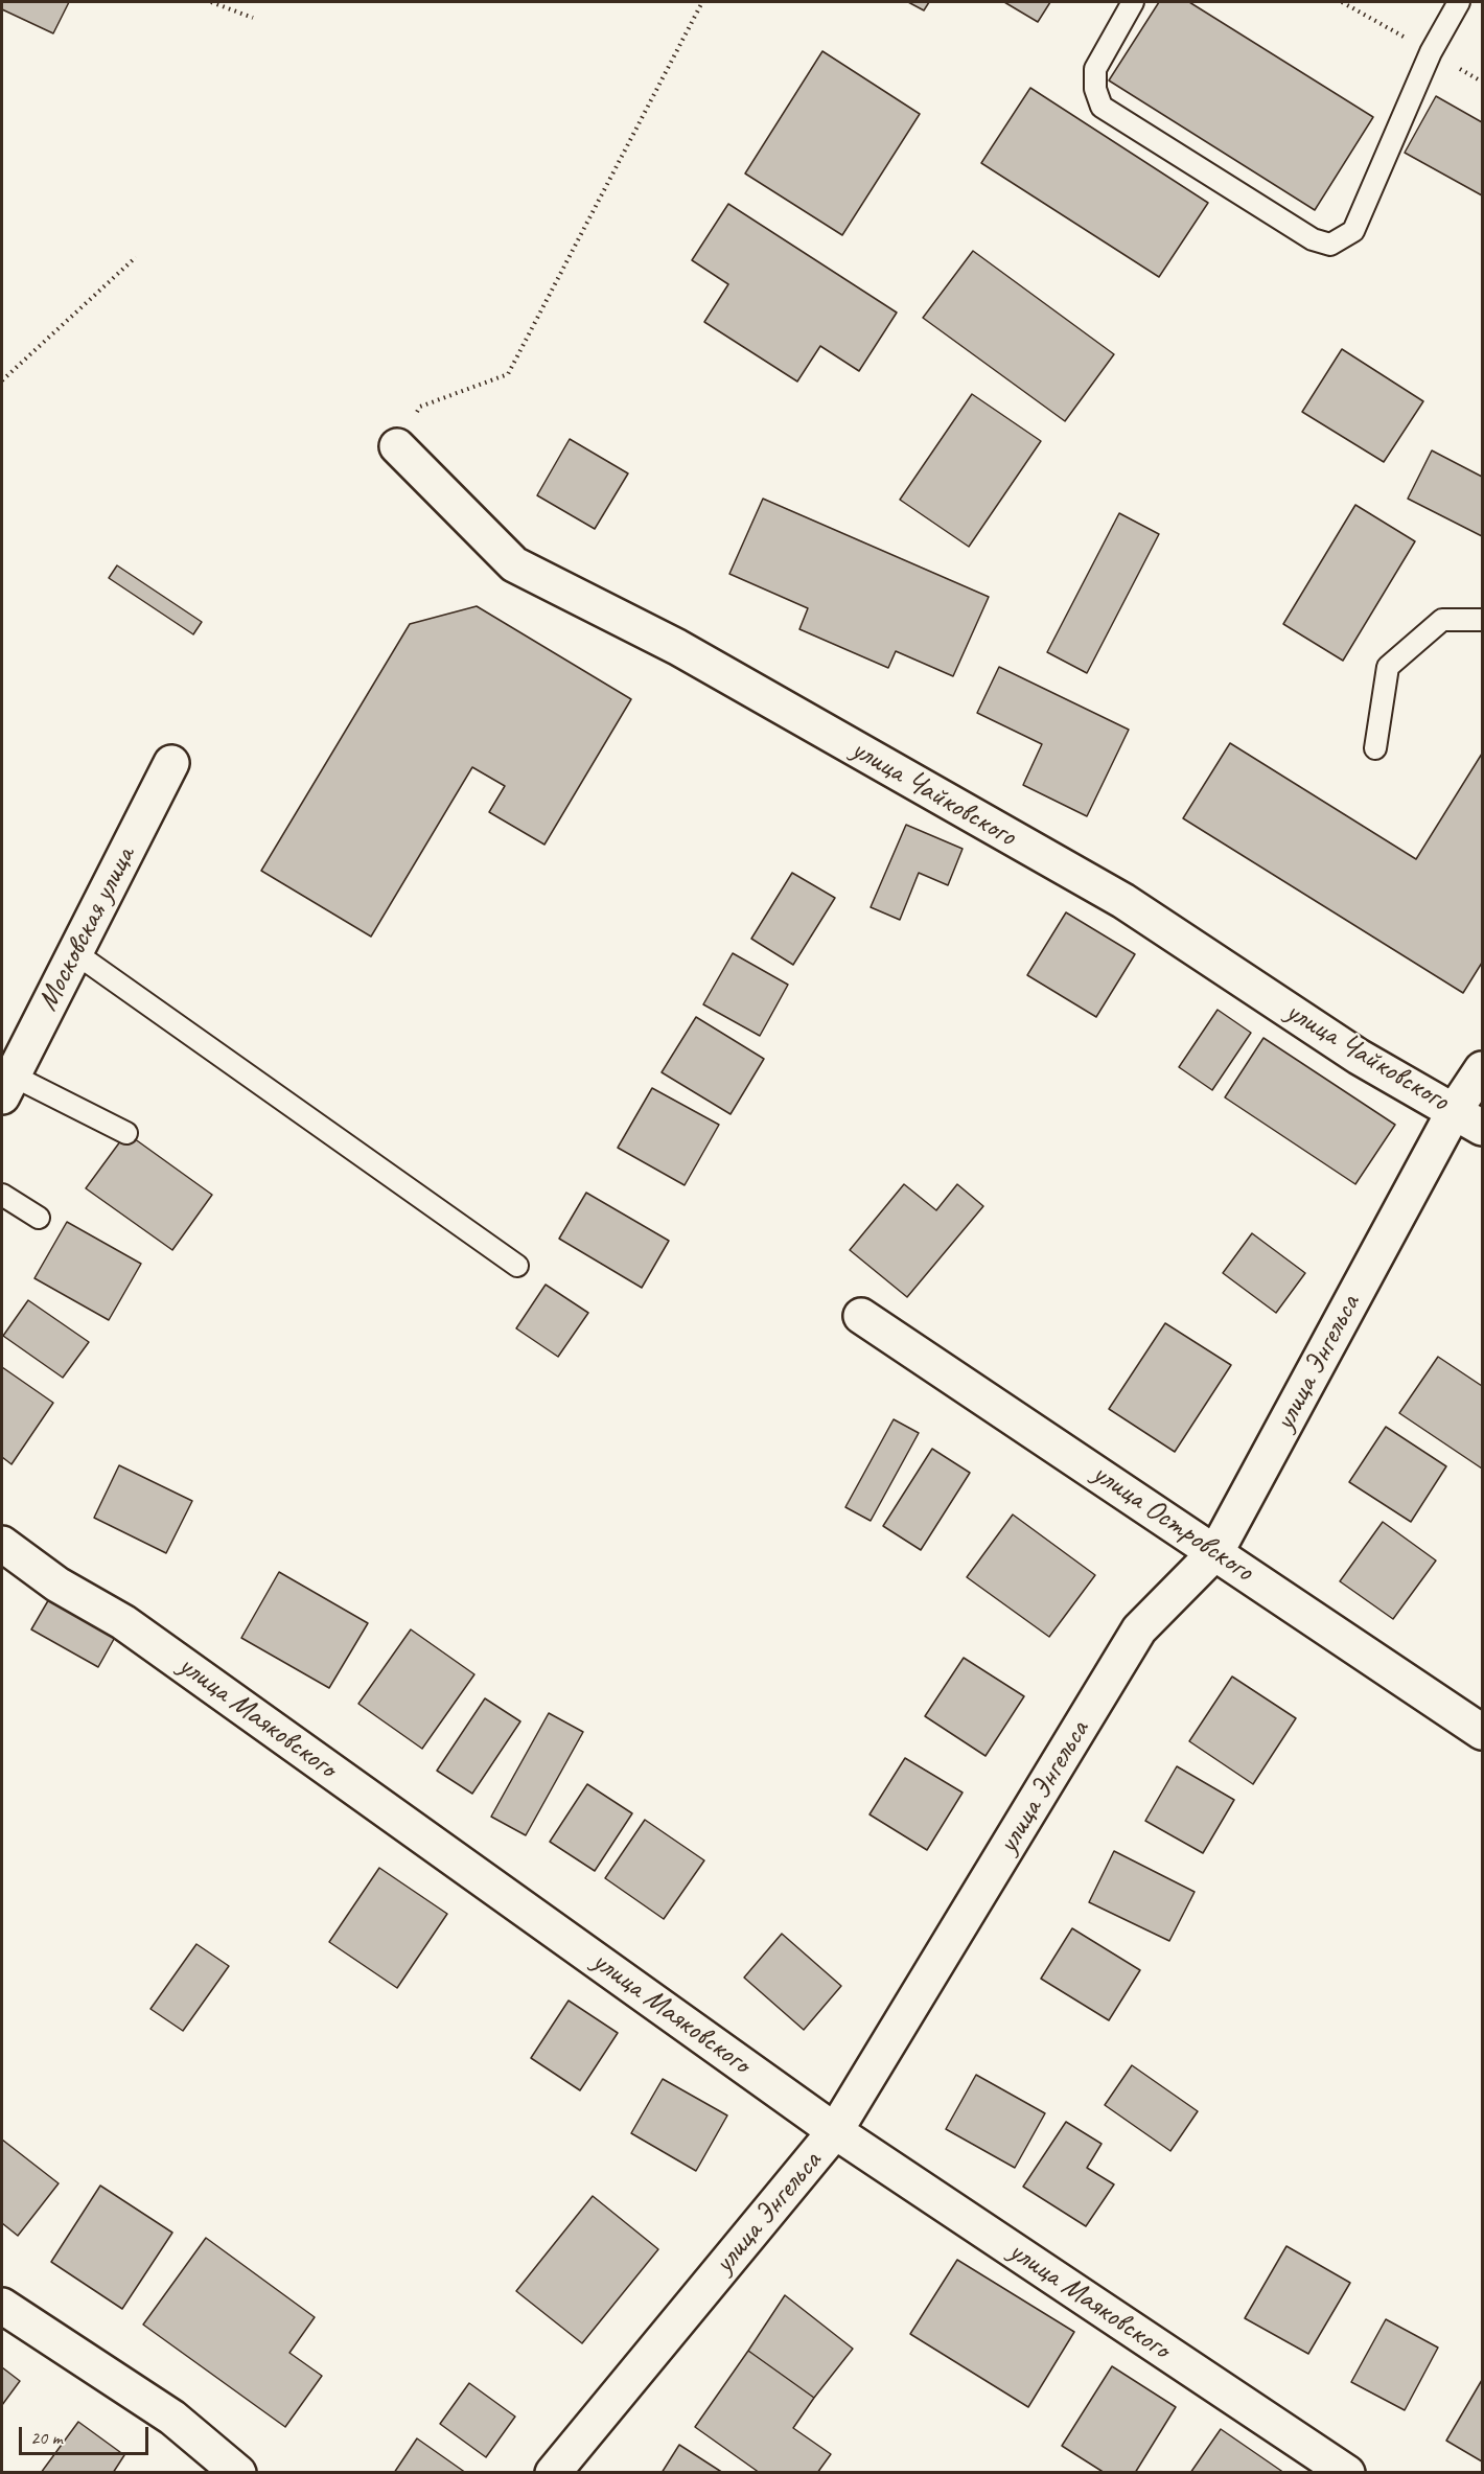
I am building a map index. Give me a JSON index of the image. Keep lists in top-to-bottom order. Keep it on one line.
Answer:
{"streets":{"street":["улица Чайковского","Московская улица","улица Энгельса","улица Островского","улица Маяковского"]},"crossings":[["улица Чайковского","улица Энгельса"],["улица Энгельса","улица Островского"],["улица Энгельса","улица Маяковского"]],"scale_bar":"20 m"}
